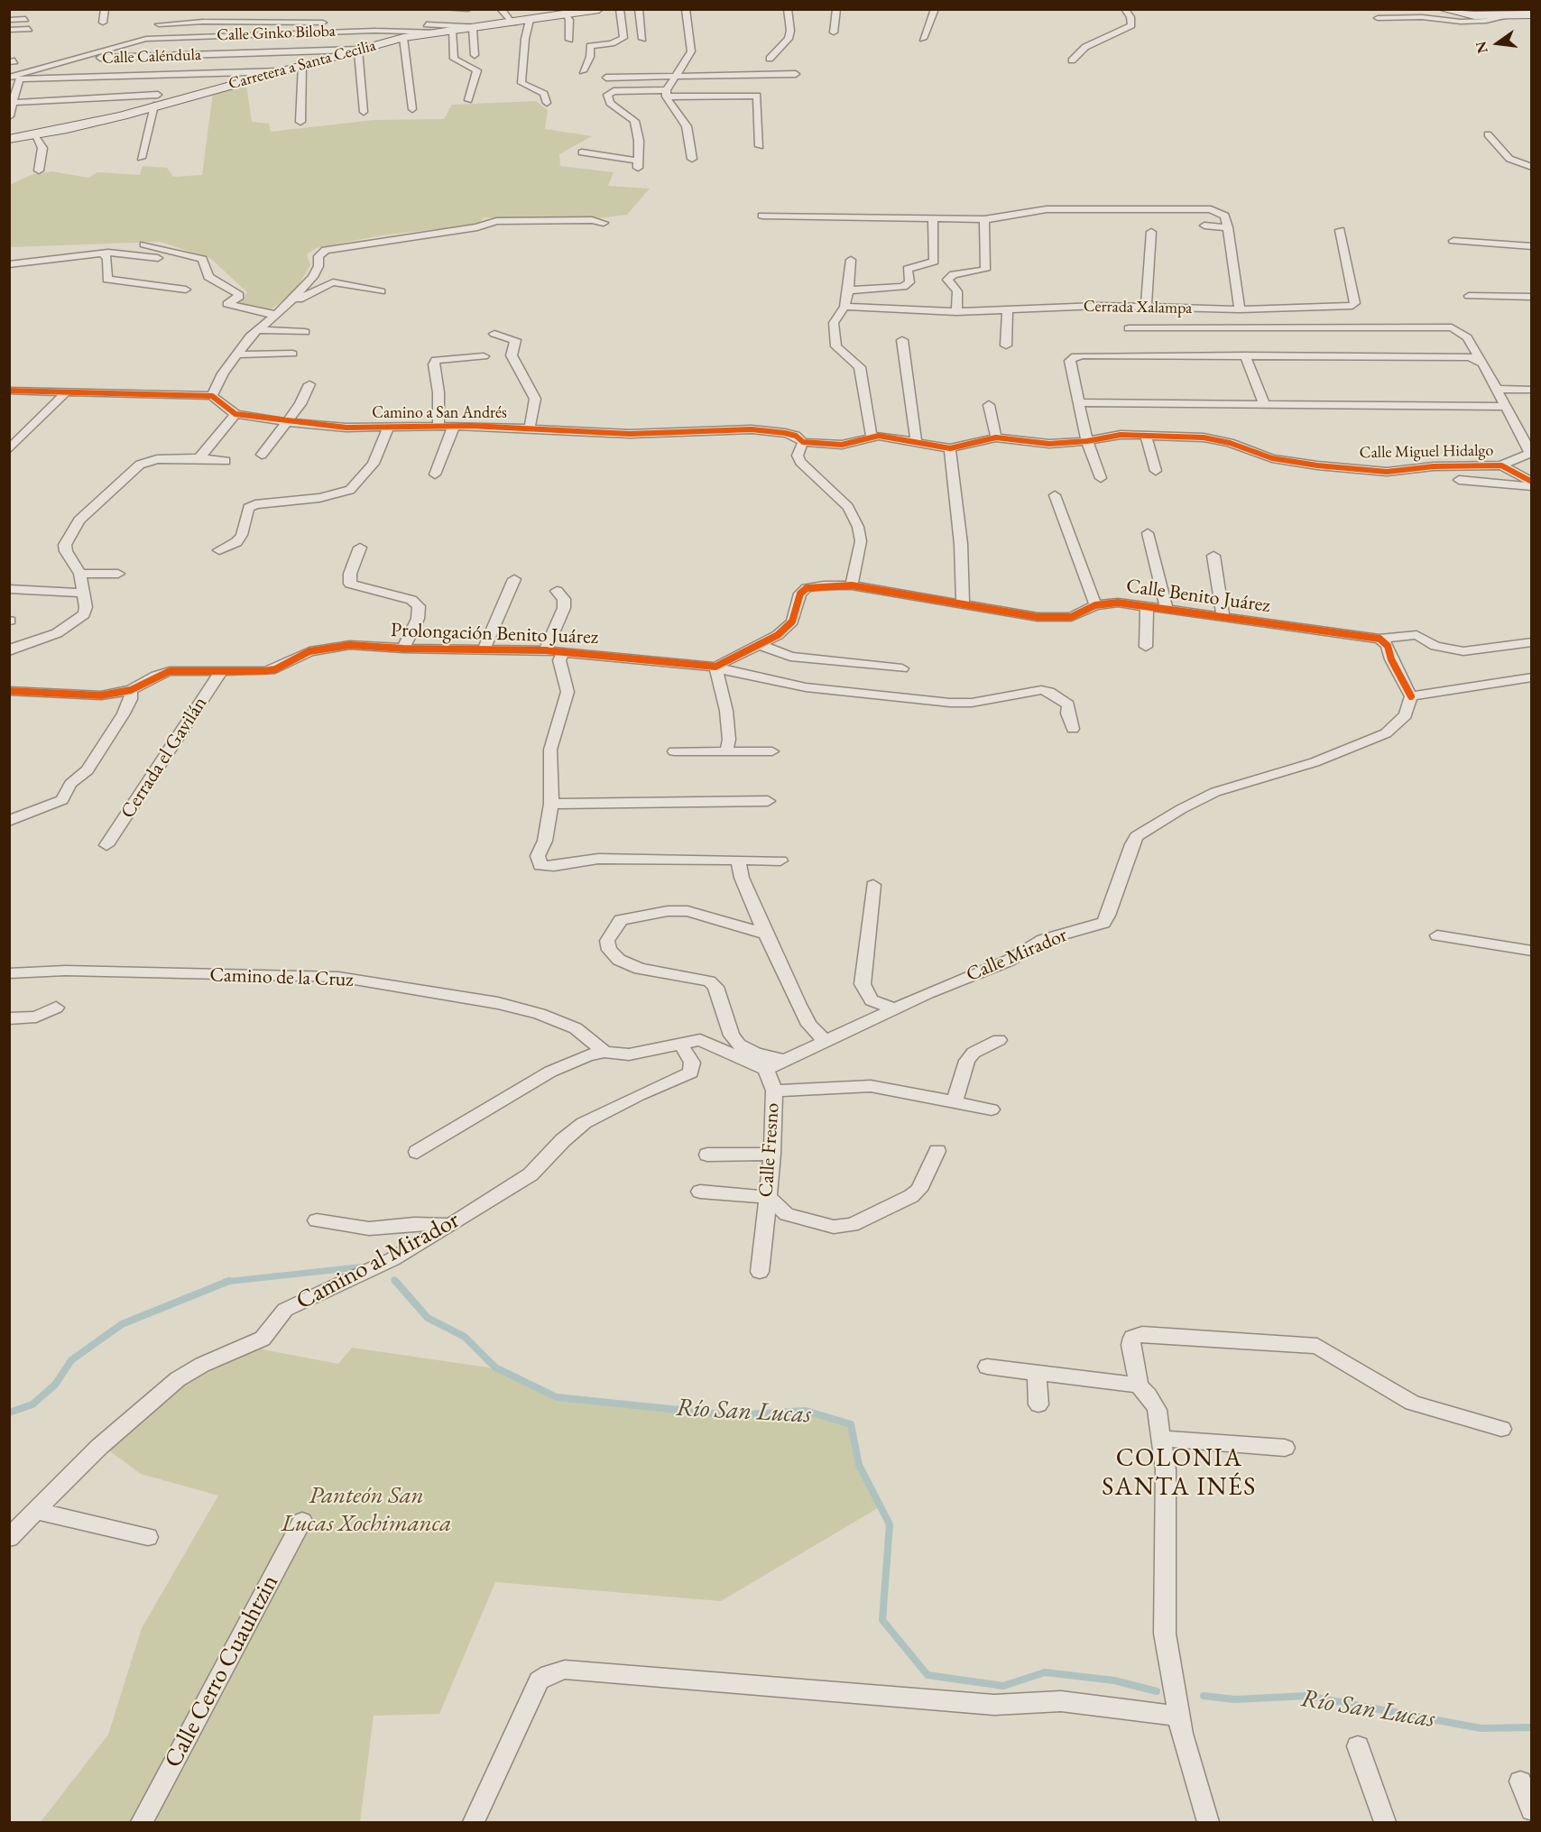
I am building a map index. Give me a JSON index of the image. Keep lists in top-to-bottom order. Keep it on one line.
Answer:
{"streets":{"main road":["Carretera a Santa Cecilia"],"street":["Calle Ginko Biloba","Calle Caléndula","Cerrada Xalampa","Camino a San Andrés","Calle Miguel Hidalgo","Calle Benito Juárez","Prolongación Benito Juárez","Cerrada el Gavilán","Calle Mirador","Camino de la Cruz","Calle Fresno","Camino al Mirador","Calle Cerro Cuauhtzin"]},"crossings":[["Calle Ginko Biloba","Calle Caléndula"],["Calle Ginko Biloba","Carretera a Santa Cecilia"],["Calle Caléndula","Carretera a Santa Cecilia"],["Camino a San Andrés","Calle Miguel Hidalgo"],["Prolongación Benito Juárez","Cerrada el Gavilán"],["Calle Mirador","Calle Fresno"]],"districts":["COLONIA SANTA INÉS"],"water":["Río San Lucas"],"parks":["Panteón San Lucas Xochimanca"],"north":"left"}
